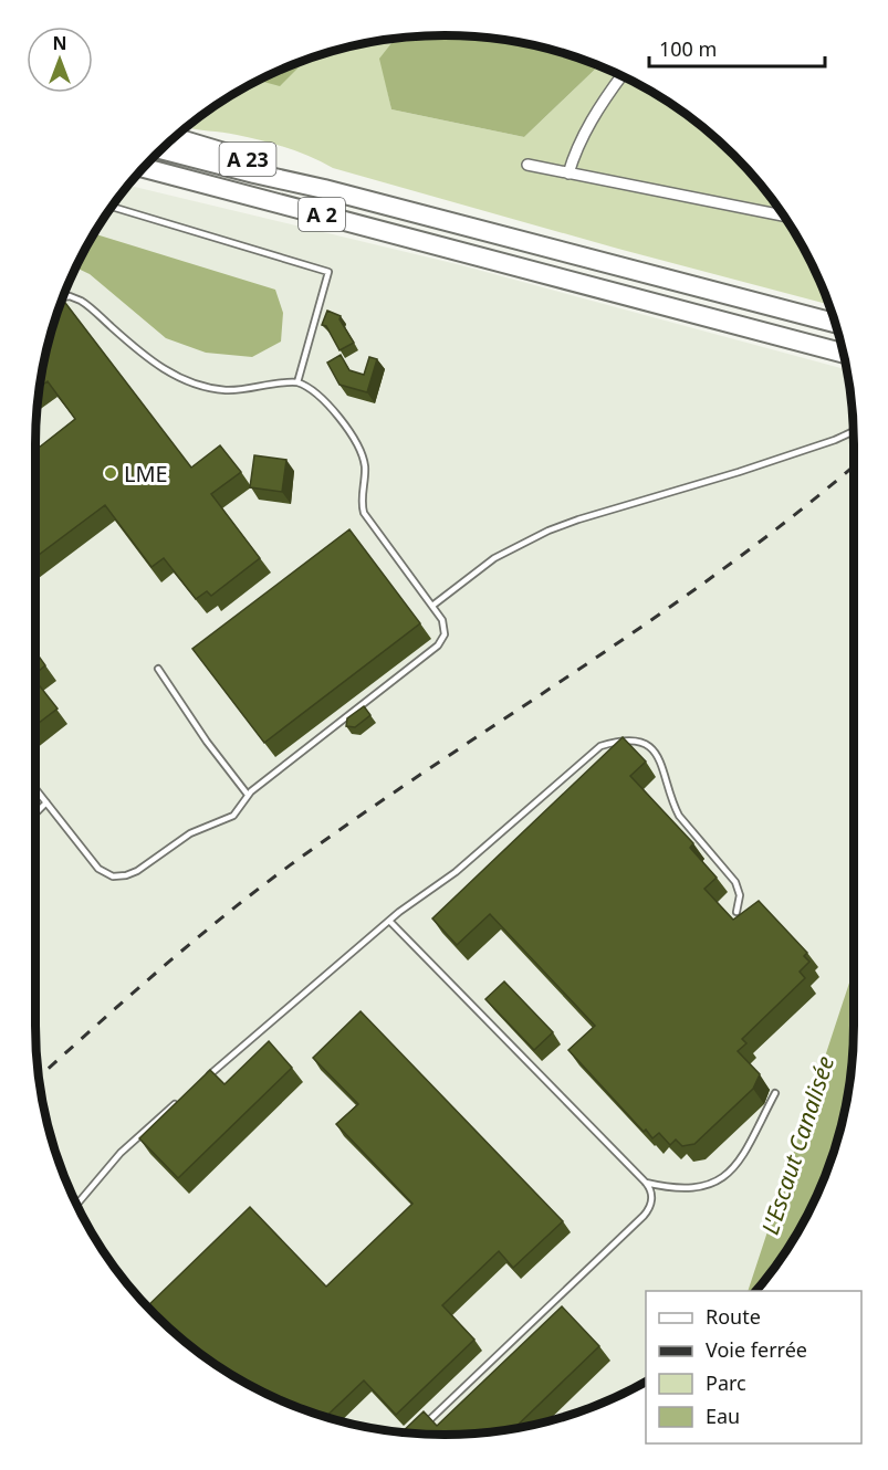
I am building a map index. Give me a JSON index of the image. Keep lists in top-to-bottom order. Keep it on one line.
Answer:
{"streets":{"highway":["A 23","A 2"]},"crossings":[["A 23","A 2"]],"water":["L'Escaut Canalisée"],"places":["LME"],"legend":["Route","Voie ferrée","Parc","Eau"],"scale_bar":"100 m","north":"top"}
